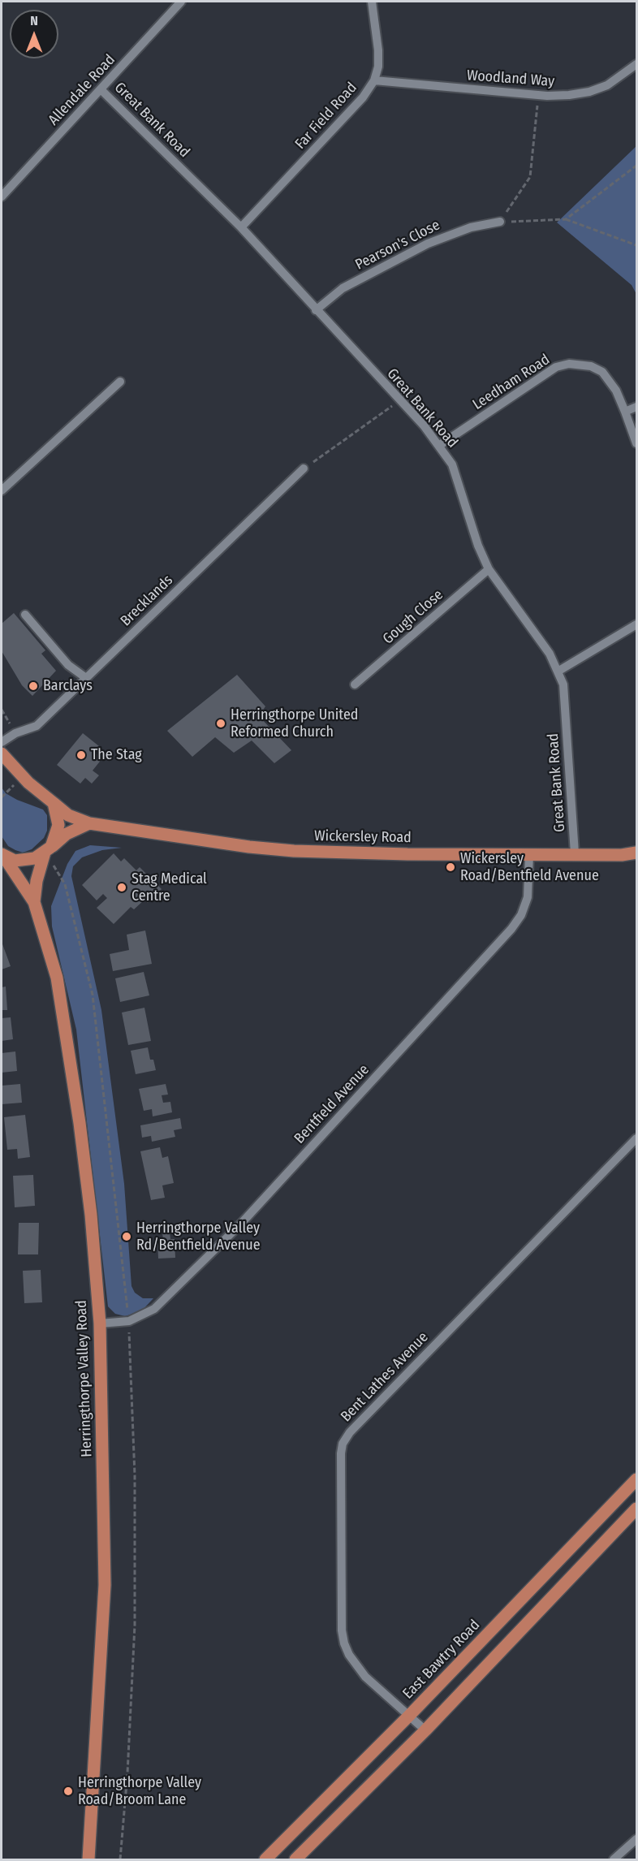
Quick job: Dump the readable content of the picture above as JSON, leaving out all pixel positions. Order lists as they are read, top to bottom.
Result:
{
  "streets": {
    "main road": ["Wickersley Road", "Herringthorpe Valley Road", "East Bawtry Road"],
    "street": [
      "Woodland Way",
      "Allendale Road",
      "Far Field Road",
      "Great Bank Road",
      "Pearson's Close",
      "Leedham Road",
      "Brecklands",
      "Gough Close",
      "Bentfield Avenue",
      "Bent Lathes Avenue"
    ]
  },
  "crossings": [
    ["Woodland Way", "Far Field Road"],
    ["Allendale Road", "Great Bank Road"],
    ["Far Field Road", "Great Bank Road"],
    ["Great Bank Road", "Pearson's Close"],
    ["Great Bank Road", "Leedham Road"],
    ["Great Bank Road", "Gough Close"],
    ["Great Bank Road", "Wickersley Road"],
    ["Wickersley Road", "Bentfield Avenue"],
    ["Wickersley Road", "Herringthorpe Valley Road"],
    ["Bentfield Avenue", "Herringthorpe Valley Road"],
    ["Bent Lathes Avenue", "East Bawtry Road"]
  ],
  "places": [
    "Barclays",
    "Herringthorpe United Reformed Church",
    "The Stag",
    "Wickersley Road/Bentfield Avenue",
    "Stag Medical Centre",
    "Herringthorpe Valley Rd/Bentfield Avenue",
    "Herringthorpe Valley Road/Broom Lane"
  ],
  "north": "top"
}
